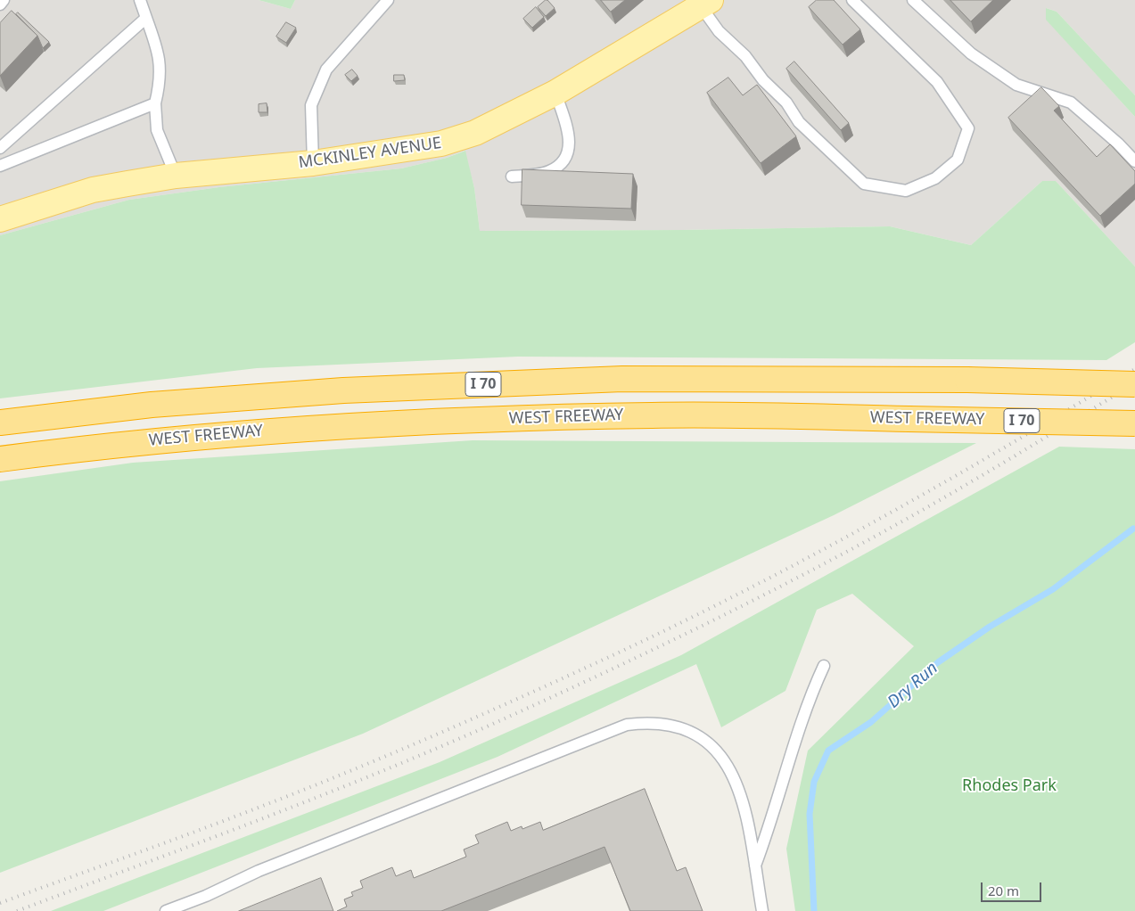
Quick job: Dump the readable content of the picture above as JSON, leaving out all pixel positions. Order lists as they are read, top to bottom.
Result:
{
  "streets": {
    "highway": ["I 70", "WEST FREEWAY"],
    "main road": ["MCKINLEY AVENUE"]
  },
  "water": ["Dry Run"],
  "parks": ["Rhodes Park"],
  "scale_bar": "20 m"
}
